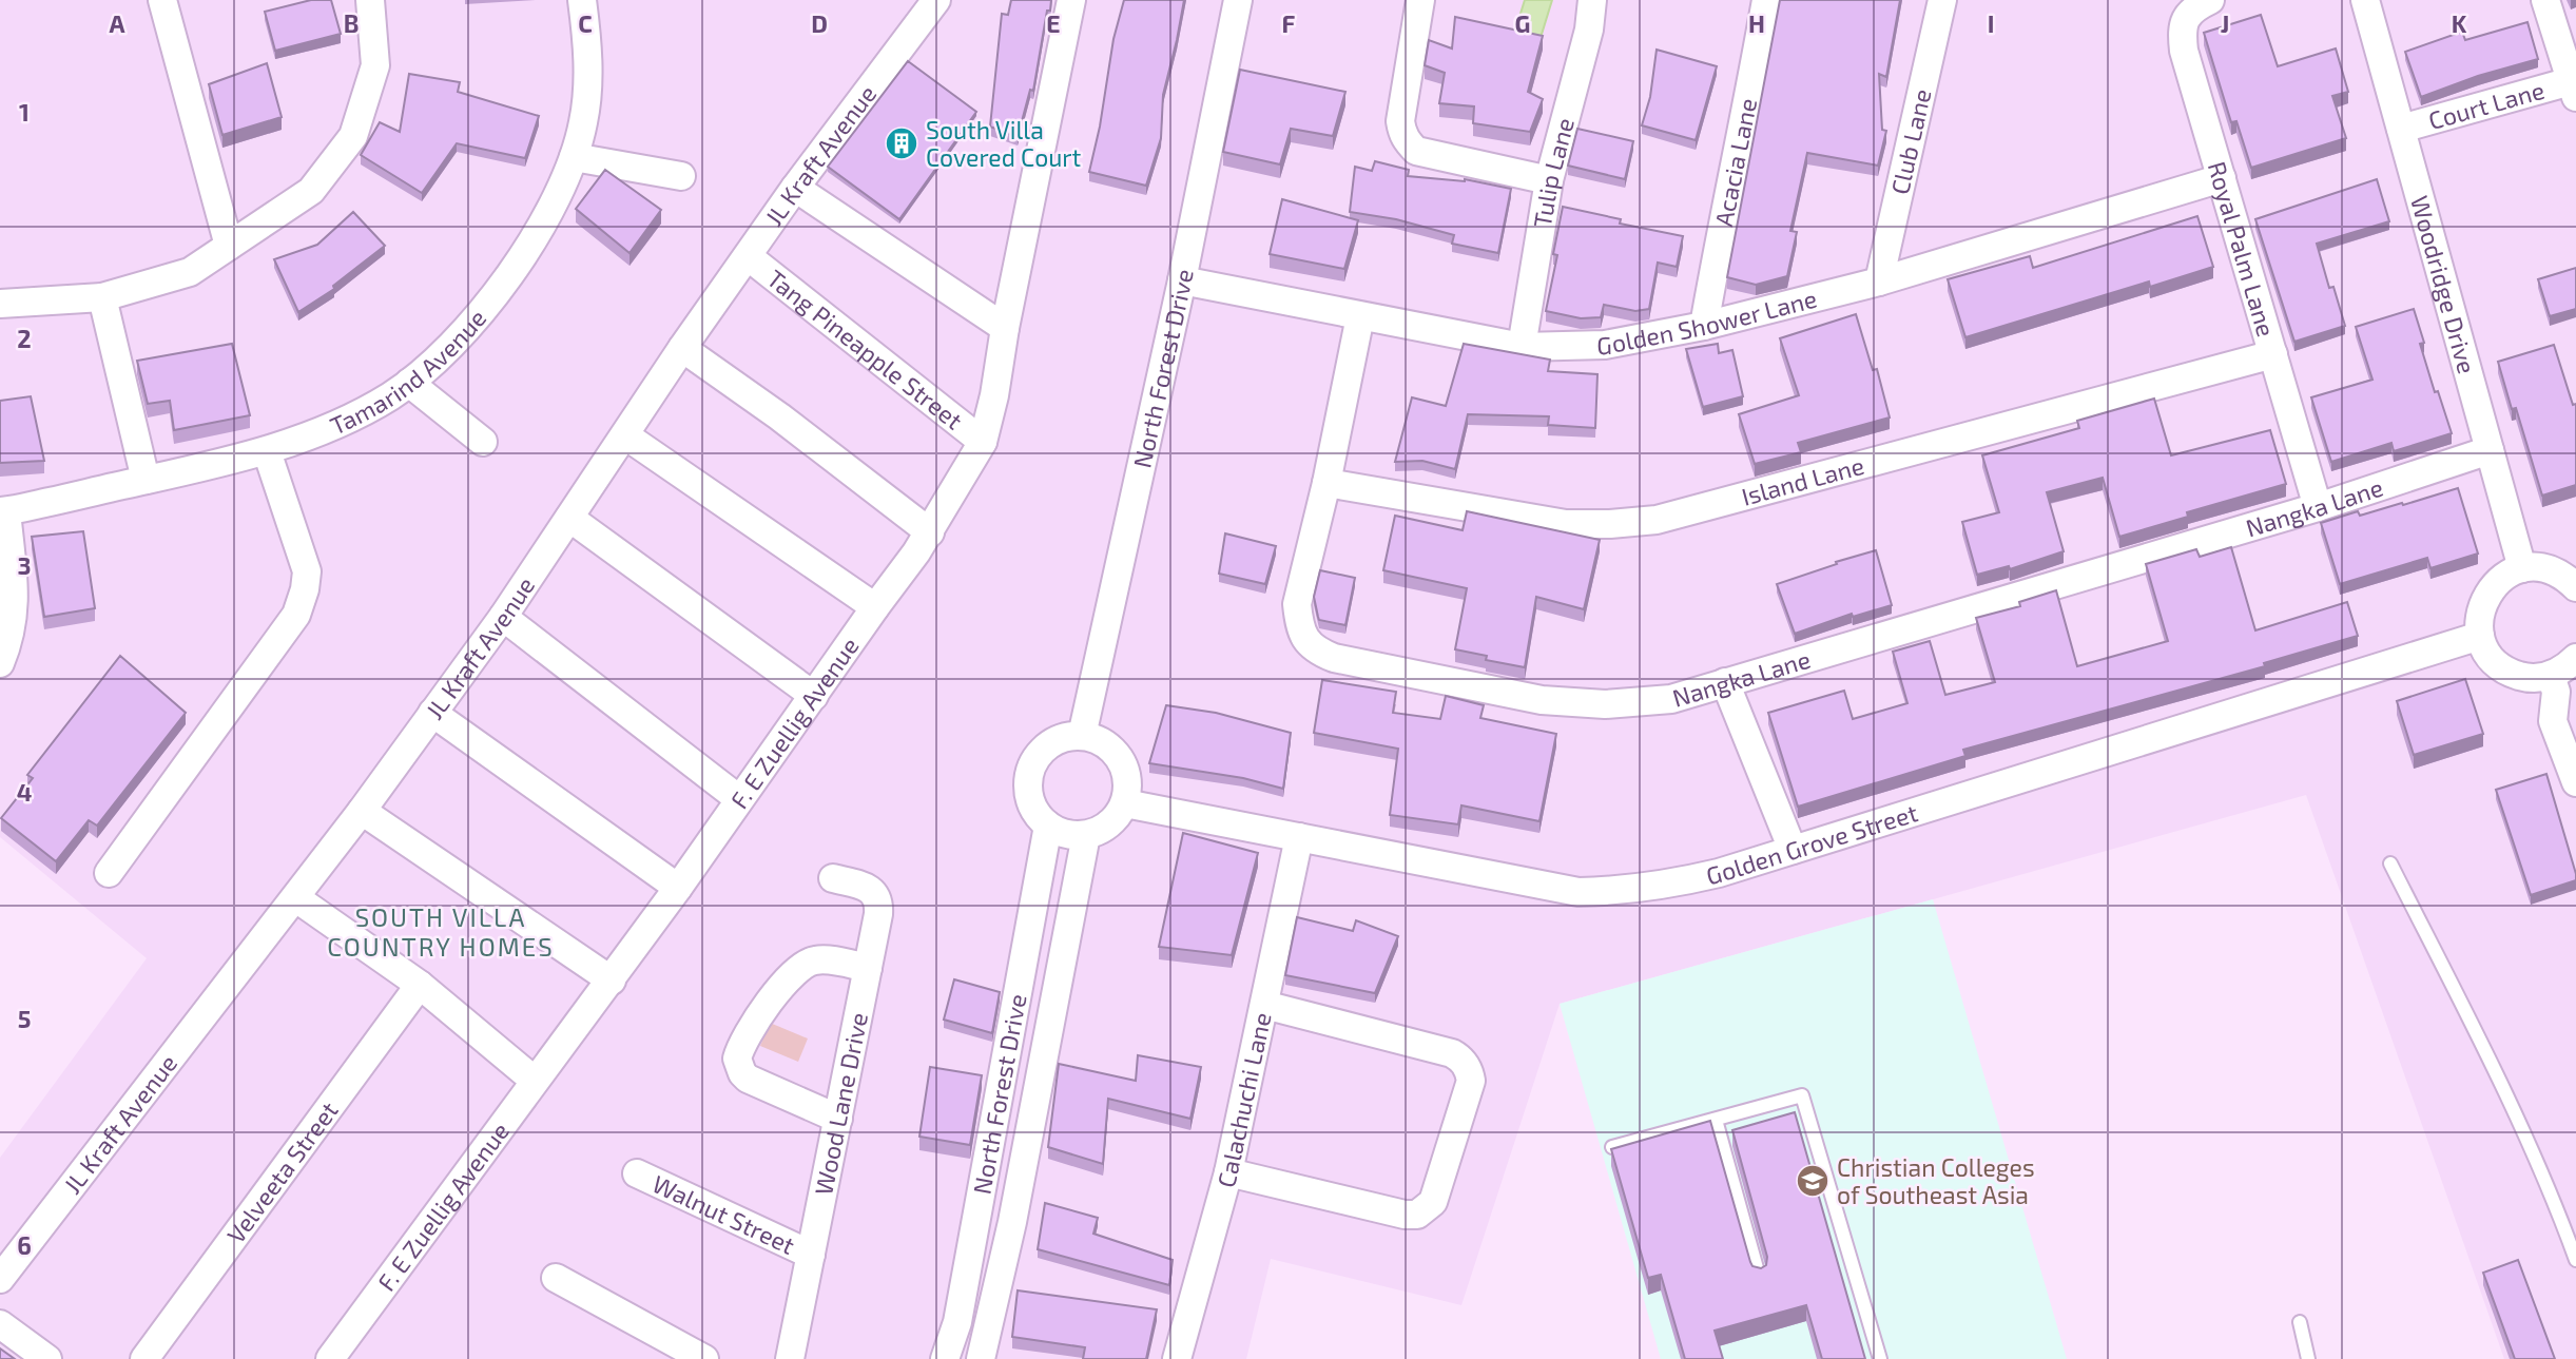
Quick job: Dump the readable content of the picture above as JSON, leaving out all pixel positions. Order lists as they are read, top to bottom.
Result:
{
  "streets": {
    "street": [
      "Court Lane",
      "Club Lane",
      "JL Kraft Avenue",
      "Acacia Lane",
      "Tulip Lane",
      "Royal Palm Lane",
      "Woodridge Drive",
      "Golden Shower Lane",
      "Tang Pineapple Street",
      "Tamarind Avenue",
      "North Forest Drive",
      "Island Lane",
      "Nangka Lane",
      "F. E Zuellig Avenue",
      "Golden Grove Street",
      "Calachuchi Lane",
      "Wood Lane Drive",
      "Velveeta Street",
      "Walnut Street"
    ]
  },
  "crossings": [
    ["Court Lane", "Woodridge Drive"],
    ["Club Lane", "Golden Shower Lane"],
    ["JL Kraft Avenue", "Tang Pineapple Street"],
    ["Acacia Lane", "Golden Shower Lane"],
    ["Tulip Lane", "Golden Shower Lane"],
    ["Royal Palm Lane", "Golden Shower Lane"],
    ["Royal Palm Lane", "Island Lane"],
    ["Royal Palm Lane", "Nangka Lane"],
    ["Woodridge Drive", "Nangka Lane"],
    ["Golden Shower Lane", "North Forest Drive"],
    ["Golden Shower Lane", "Nangka Lane"],
    ["Tang Pineapple Street", "F. E Zuellig Avenue"],
    ["North Forest Drive", "Golden Grove Street"],
    ["Island Lane", "Nangka Lane"],
    ["Golden Grove Street", "Calachuchi Lane"],
    ["Wood Lane Drive", "Walnut Street"]
  ],
  "districts": ["SOUTH VILLA COUNTRY HOMES"],
  "places": {
    "building": ["South Villa Covered Court"],
    "school or university": ["Christian Colleges of Southeast Asia"]
  },
  "grid": {
    "columns": [
      "A",
      "B",
      "C",
      "D",
      "E",
      "F",
      "G",
      "H",
      "I",
      "J",
      "K"
    ],
    "rows": [
      "1",
      "2",
      "3",
      "4",
      "5",
      "6"
    ]
  }
}
